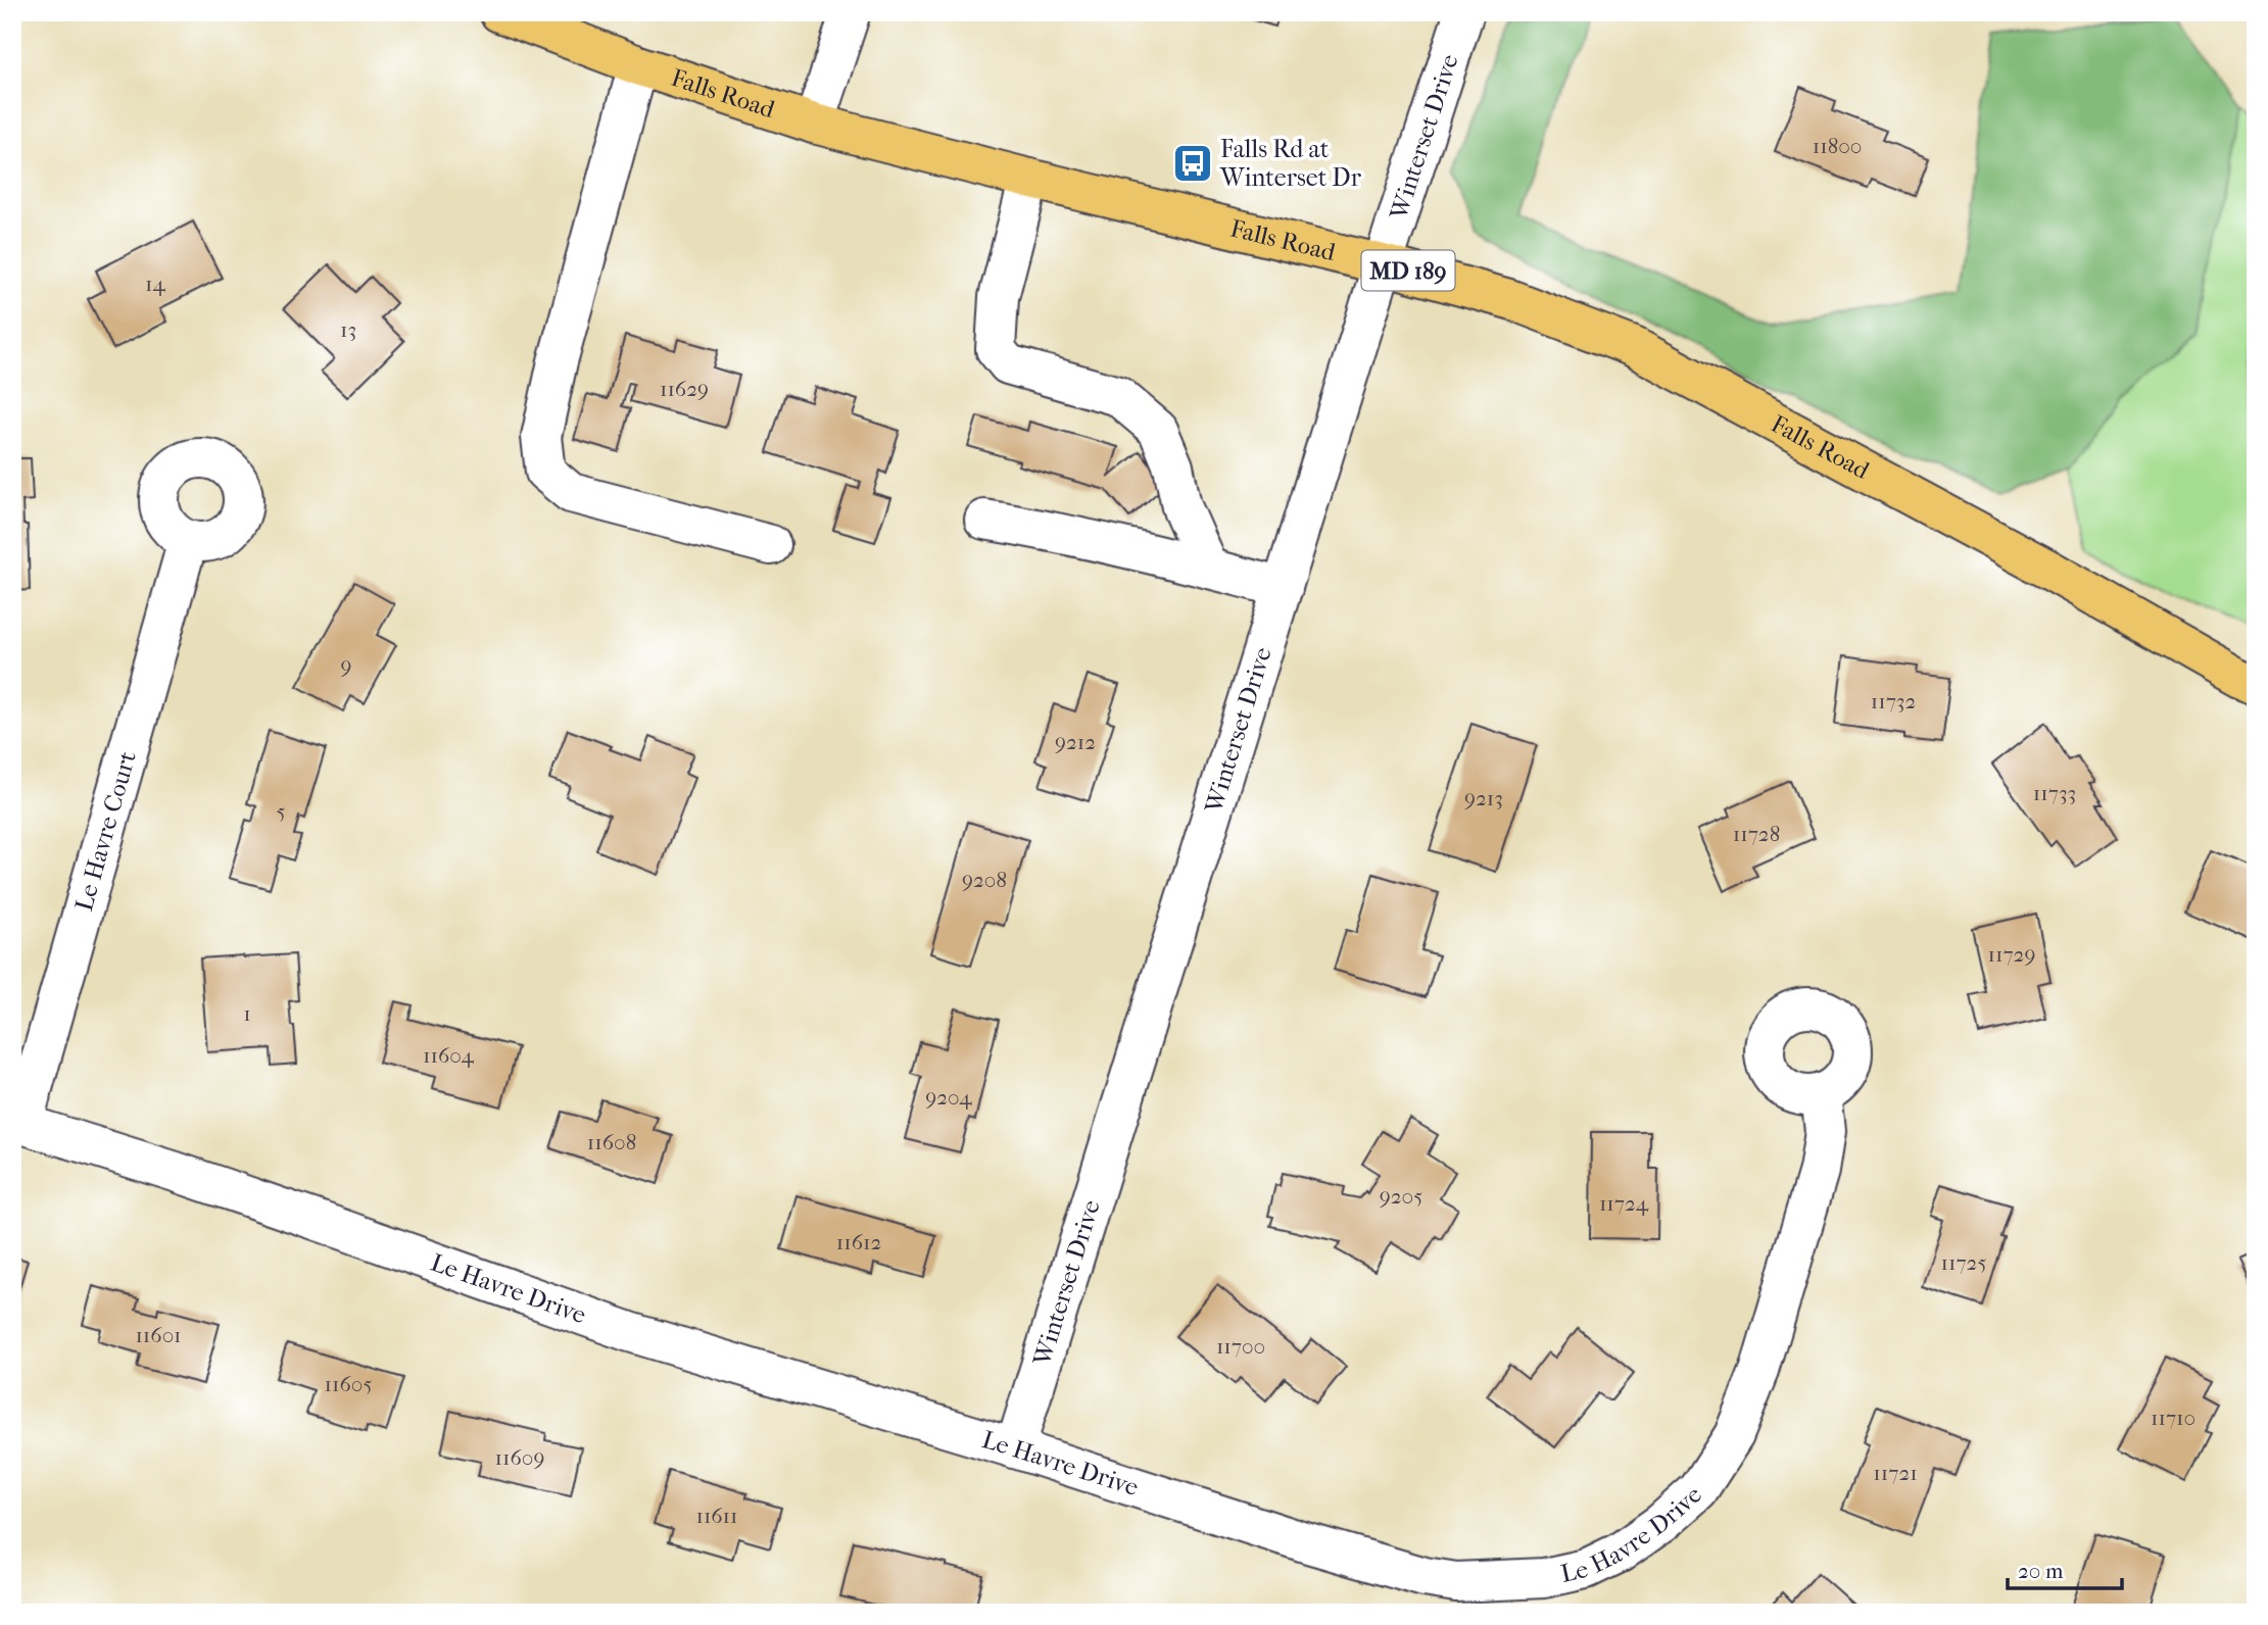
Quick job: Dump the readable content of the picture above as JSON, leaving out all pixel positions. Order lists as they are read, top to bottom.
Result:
{
  "streets": {
    "main road": ["Falls Road", "MD 189"],
    "street": ["Winterset Drive", "Le Havre Court", "Le Havre Drive"]
  },
  "crossings": [
    ["Falls Road", "Winterset Drive"],
    ["Winterset Drive", "Le Havre Drive"],
    ["Le Havre Court", "Le Havre Drive"]
  ],
  "places": {
    "bus stop": ["Falls Rd at Winterset Dr"]
  },
  "house_numbers": [
    "11800",
    "14",
    "13",
    "11629",
    "9",
    "11732",
    "9212",
    "11733",
    "9213",
    "5",
    "11728",
    "9208",
    "11729",
    "1",
    "11604",
    "9204",
    "11608",
    "9205",
    "11724",
    "11612",
    "11725",
    "11601",
    "11700",
    "11605",
    "11710",
    "11609",
    "11721",
    "11611"
  ],
  "scale_bar": "20 m"
}
